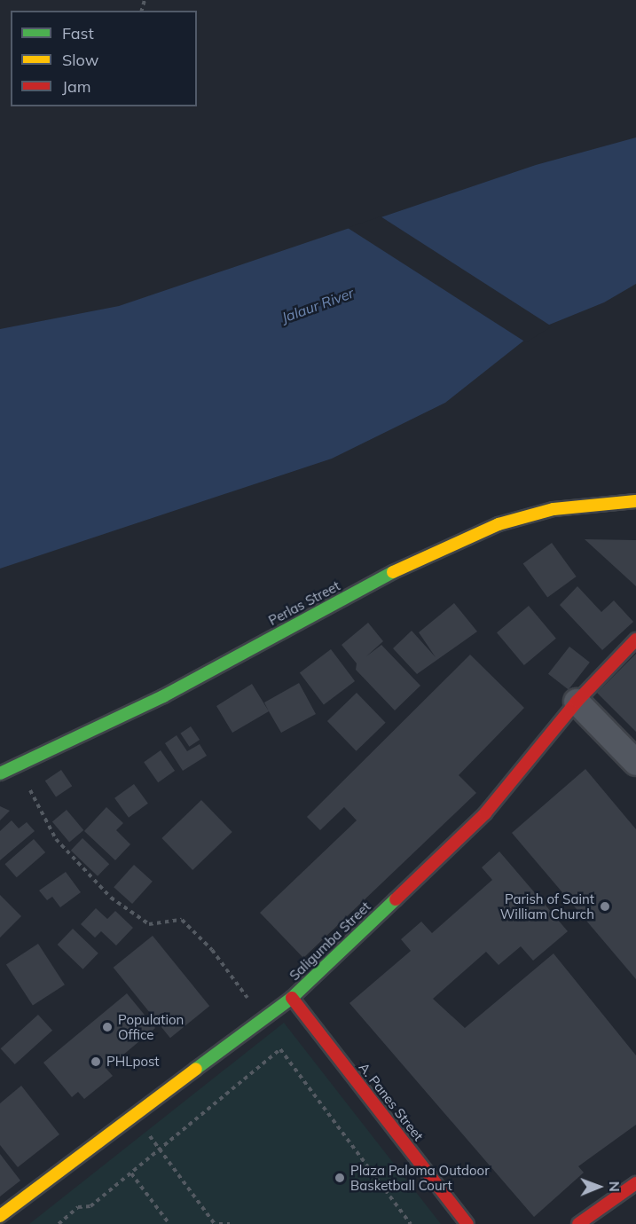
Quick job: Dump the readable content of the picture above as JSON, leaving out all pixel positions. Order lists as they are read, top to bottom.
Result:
{
  "streets": {
    "street": ["Perlas Street", "Saligumba Street", "A. Panes Street"]
  },
  "crossings": [
    ["Saligumba Street", "A. Panes Street"]
  ],
  "water": ["Jalaur River"],
  "places": [
    "Parish of Saint William Church",
    "Population Office",
    "PHLpost",
    "Plaza Paloma Outdoor Basketball Court"
  ],
  "legend": ["Fast", "Slow", "Jam"],
  "north": "right"
}
